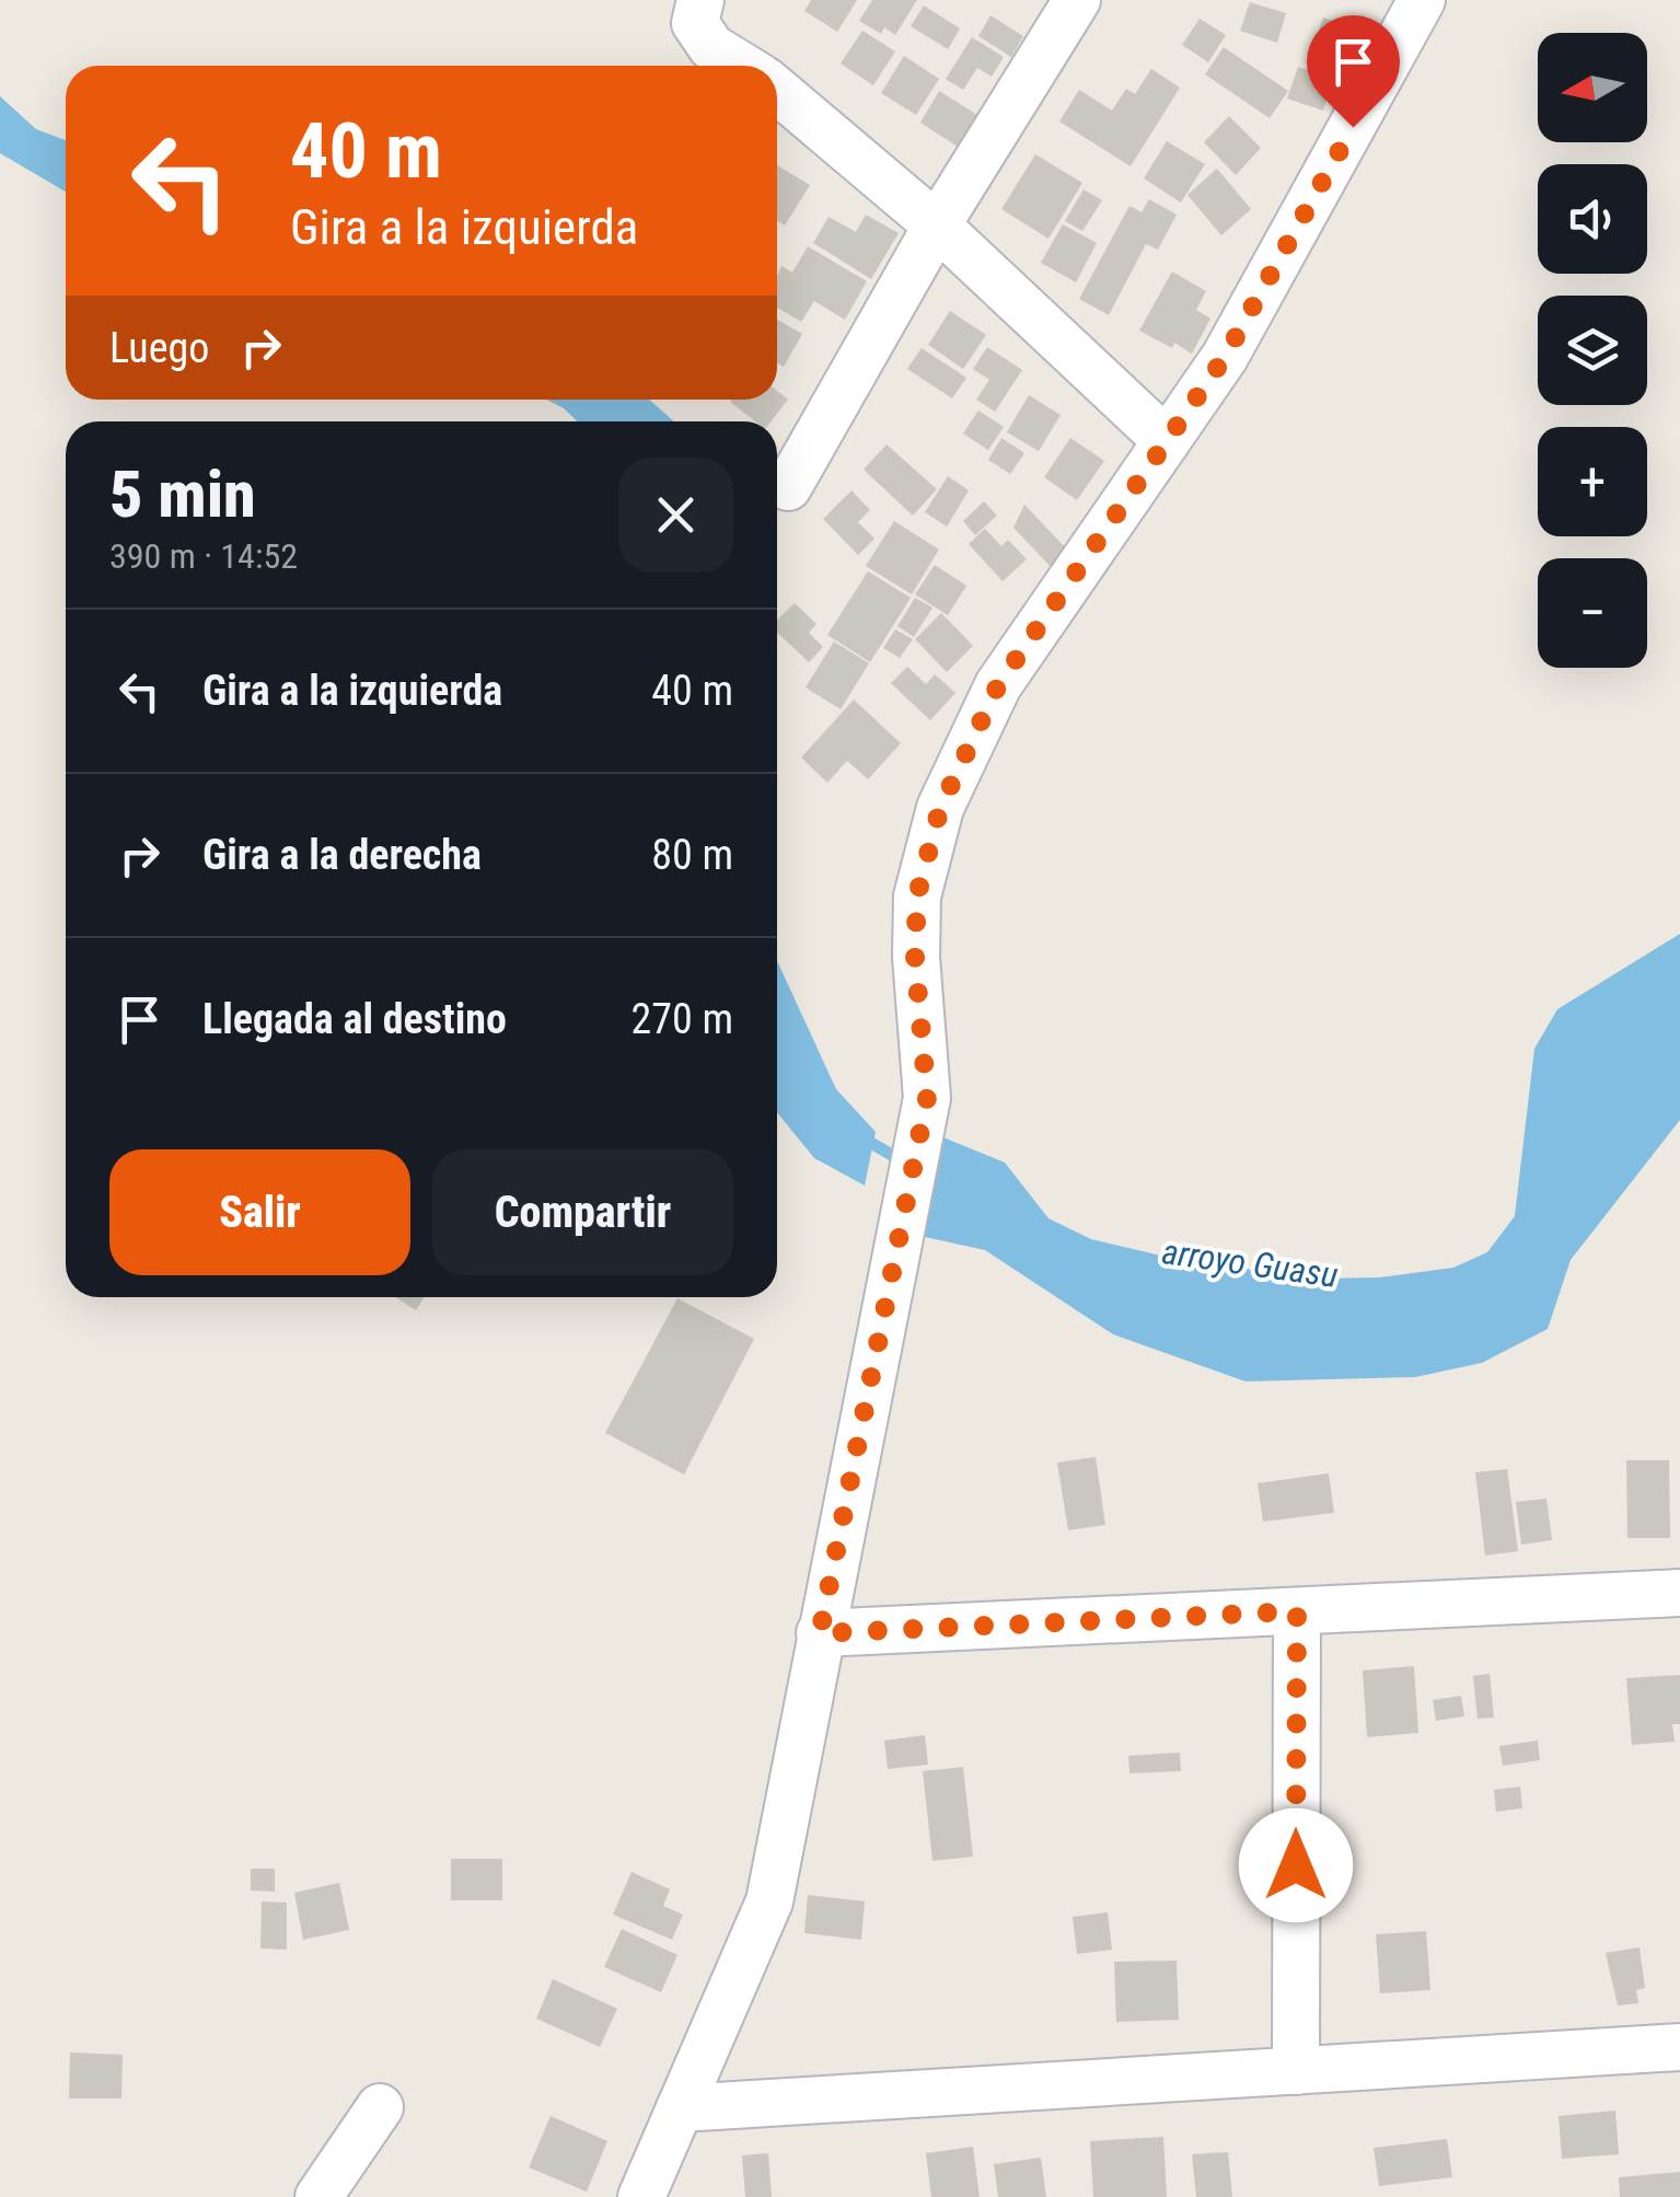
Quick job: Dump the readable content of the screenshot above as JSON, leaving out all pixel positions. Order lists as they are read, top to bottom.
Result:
{
  "water": ["arroyo Guasu"],
  "north": "left",
  "page": {
    "map_buttons": ["+", "−"],
    "turn": ["40 m", "Gira a la izquierda"],
    "then": "Luego",
    "heading": ["5 min", "390 m · 14:52"],
    "list": [
      {
        "name": "Gira a la izquierda",
        "value": "40 m"
      },
      {
        "name": "Gira a la derecha",
        "value": "80 m"
      },
      {
        "name": "Llegada al destino",
        "value": "270 m"
      }
    ],
    "buttons": ["Salir", "Compartir"]
  }
}
